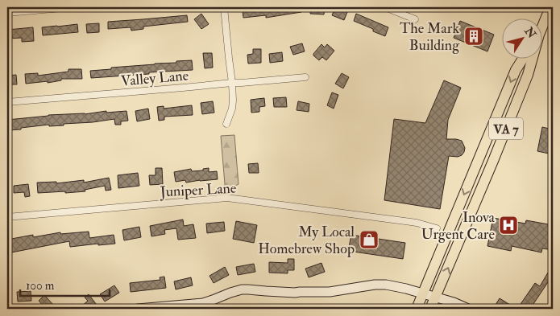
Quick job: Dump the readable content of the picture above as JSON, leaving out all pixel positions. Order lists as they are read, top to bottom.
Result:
{
  "streets": {
    "main road": ["VA 7"],
    "street": ["Valley Lane", "Juniper Lane"]
  },
  "places": {
    "building": ["The Mark Building"],
    "hospital": ["Inova Urgent Care"],
    "shop": ["My Local Homebrew Shop"]
  },
  "scale_bar": "100 m",
  "north": "top right"
}
